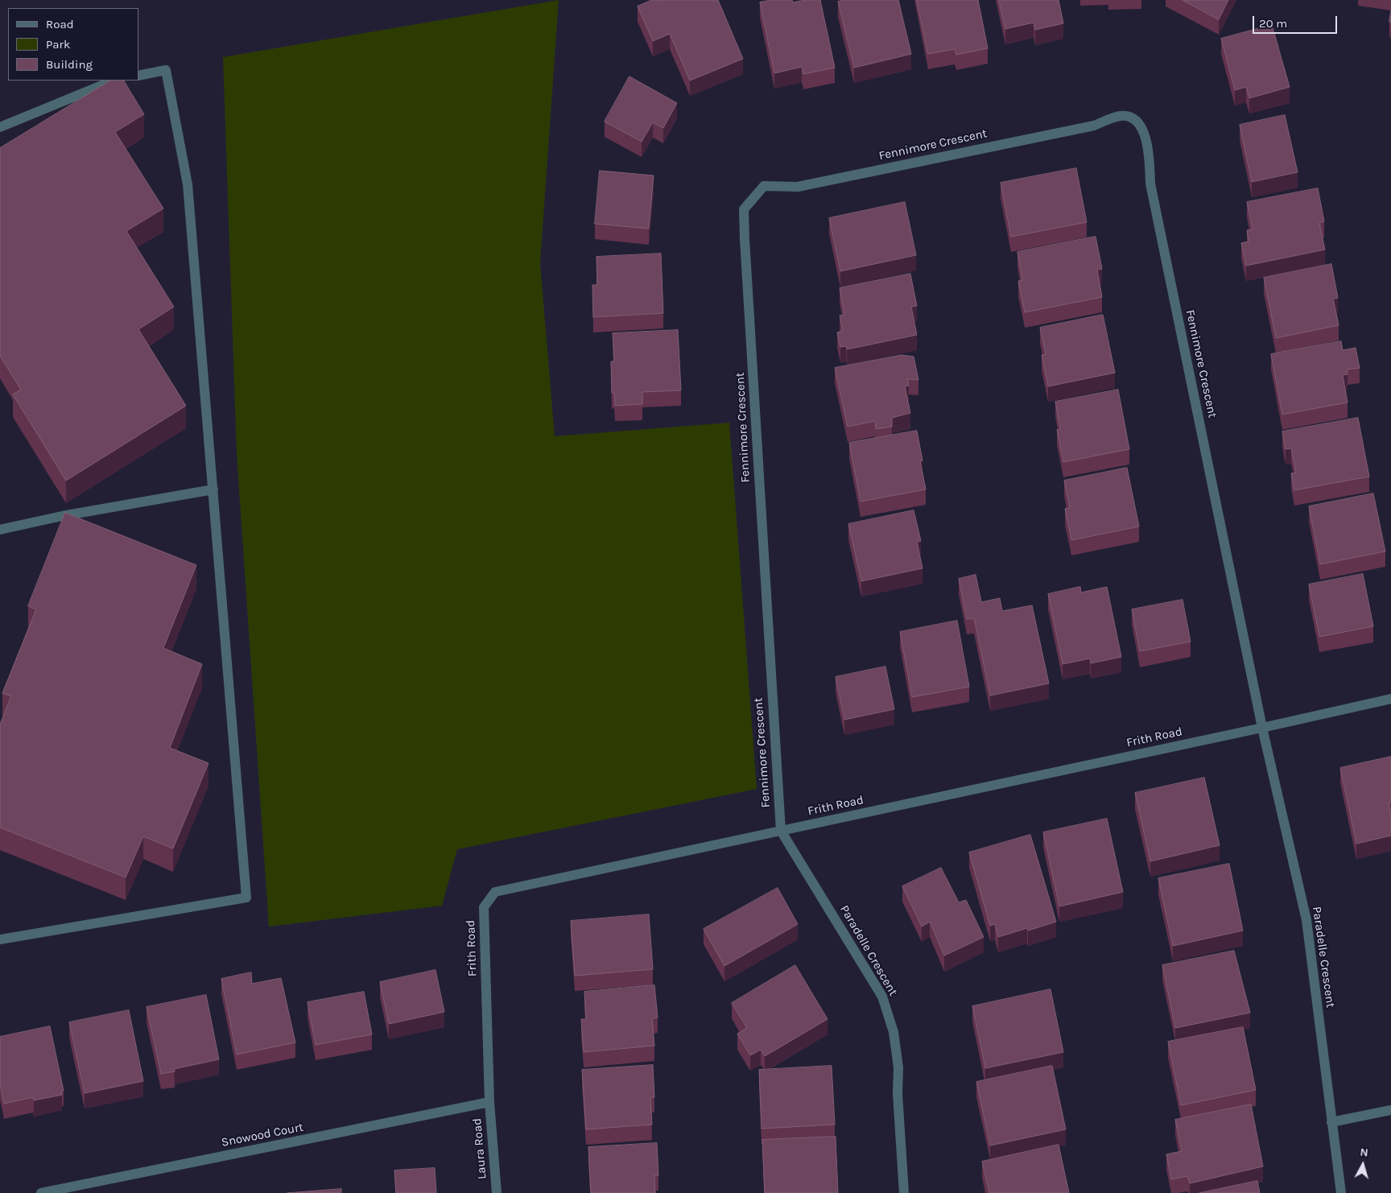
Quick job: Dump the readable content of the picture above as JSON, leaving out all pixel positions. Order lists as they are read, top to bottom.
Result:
{
  "streets": {
    "street": [
      "Fennimore Crescent",
      "Frith Road",
      "Paradelle Crescent",
      "Snowood Court",
      "Laura Road"
    ]
  },
  "crossings": [
    ["Fennimore Crescent", "Frith Road"],
    ["Fennimore Crescent", "Paradelle Crescent"],
    ["Frith Road", "Paradelle Crescent"],
    ["Frith Road", "Snowood Court"],
    ["Frith Road", "Laura Road"],
    ["Snowood Court", "Laura Road"]
  ],
  "legend": ["Road", "Park", "Building"],
  "scale_bar": "20 m",
  "north": "top"
}
